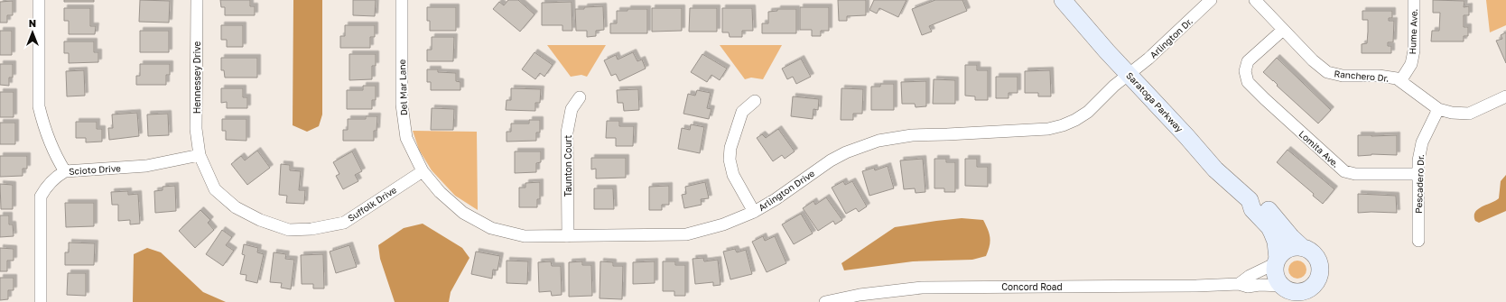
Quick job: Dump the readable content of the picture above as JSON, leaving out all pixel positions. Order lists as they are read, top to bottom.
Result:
{
  "streets": {
    "street": [
      "Hume Ave.",
      "Arlington Dr.",
      "Ranchero Dr.",
      "Hennessey Drive",
      "Del Mar Lane",
      "Saratoga Parkway",
      "Lomita Ave.",
      "Taunton Court",
      "Scioto Drive",
      "Pescadero Dr.",
      "Arlington Drive",
      "Suffolk Drive",
      "Concord Road"
    ]
  },
  "crossings": [
    ["Hume Ave.", "Ranchero Dr."],
    ["Arlington Dr.", "Saratoga Parkway"],
    ["Arlington Dr.", "Arlington Drive"],
    ["Ranchero Dr.", "Lomita Ave."],
    ["Ranchero Dr.", "Pescadero Dr."],
    ["Hennessey Drive", "Scioto Drive"],
    ["Hennessey Drive", "Suffolk Drive"],
    ["Del Mar Lane", "Arlington Drive"],
    ["Del Mar Lane", "Suffolk Drive"],
    ["Saratoga Parkway", "Arlington Drive"],
    ["Saratoga Parkway", "Concord Road"],
    ["Lomita Ave.", "Pescadero Dr."],
    ["Taunton Court", "Arlington Drive"],
    ["Scioto Drive", "Suffolk Drive"],
    ["Arlington Drive", "Suffolk Drive"]
  ],
  "north": "top"
}
